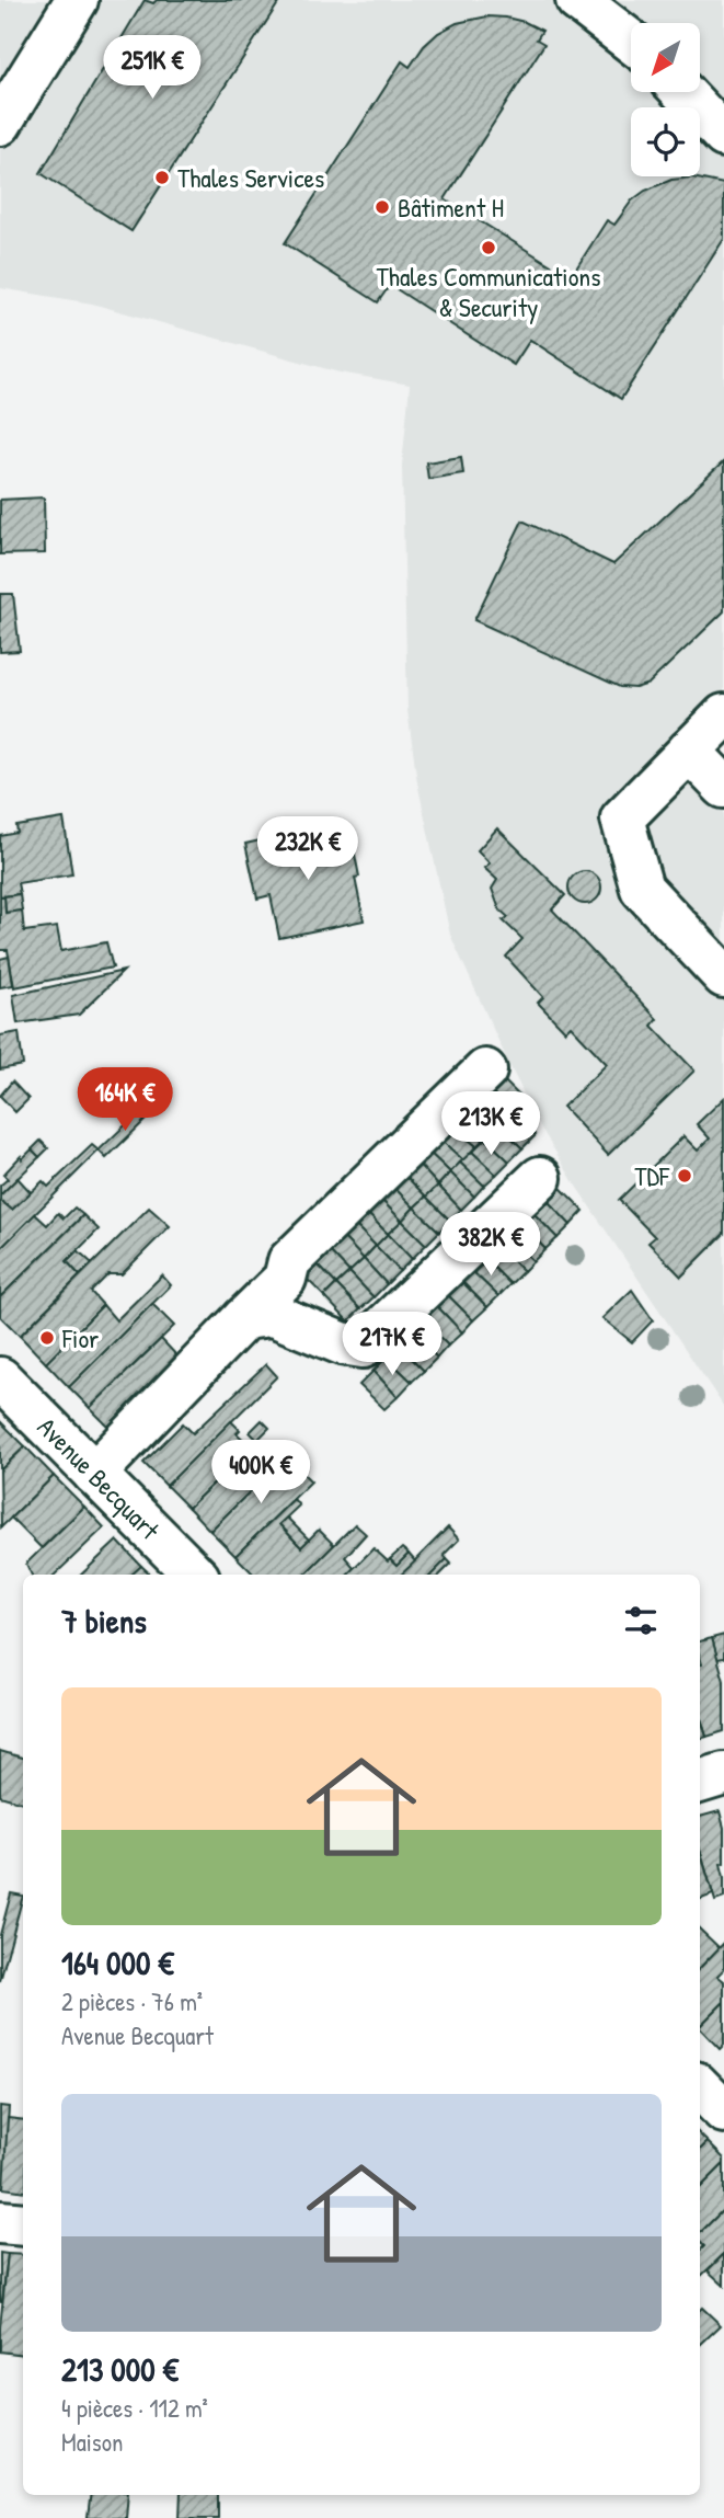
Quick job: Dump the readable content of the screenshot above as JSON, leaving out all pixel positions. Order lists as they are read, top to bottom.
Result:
{
  "streets": {
    "street": ["Avenue Becquart"]
  },
  "places": [
    "Thales Services",
    "Bâtiment H",
    "Thales Communications & Security",
    "TDF",
    "Fior"
  ],
  "north": "bottom left",
  "page": {
    "price": [
      "251K €",
      "232K €",
      "164K €",
      "213K €",
      "382K €",
      "217K €",
      "400K €"
    ],
    "heading": "7 biens",
    "list": [
      {
        "name": "164 000 €",
        "note": "2 pièces · 76 m² · Avenue Becquart"
      },
      {
        "name": "213 000 €",
        "note": "4 pièces · 112 m² · Maison"
      }
    ]
  }
}
